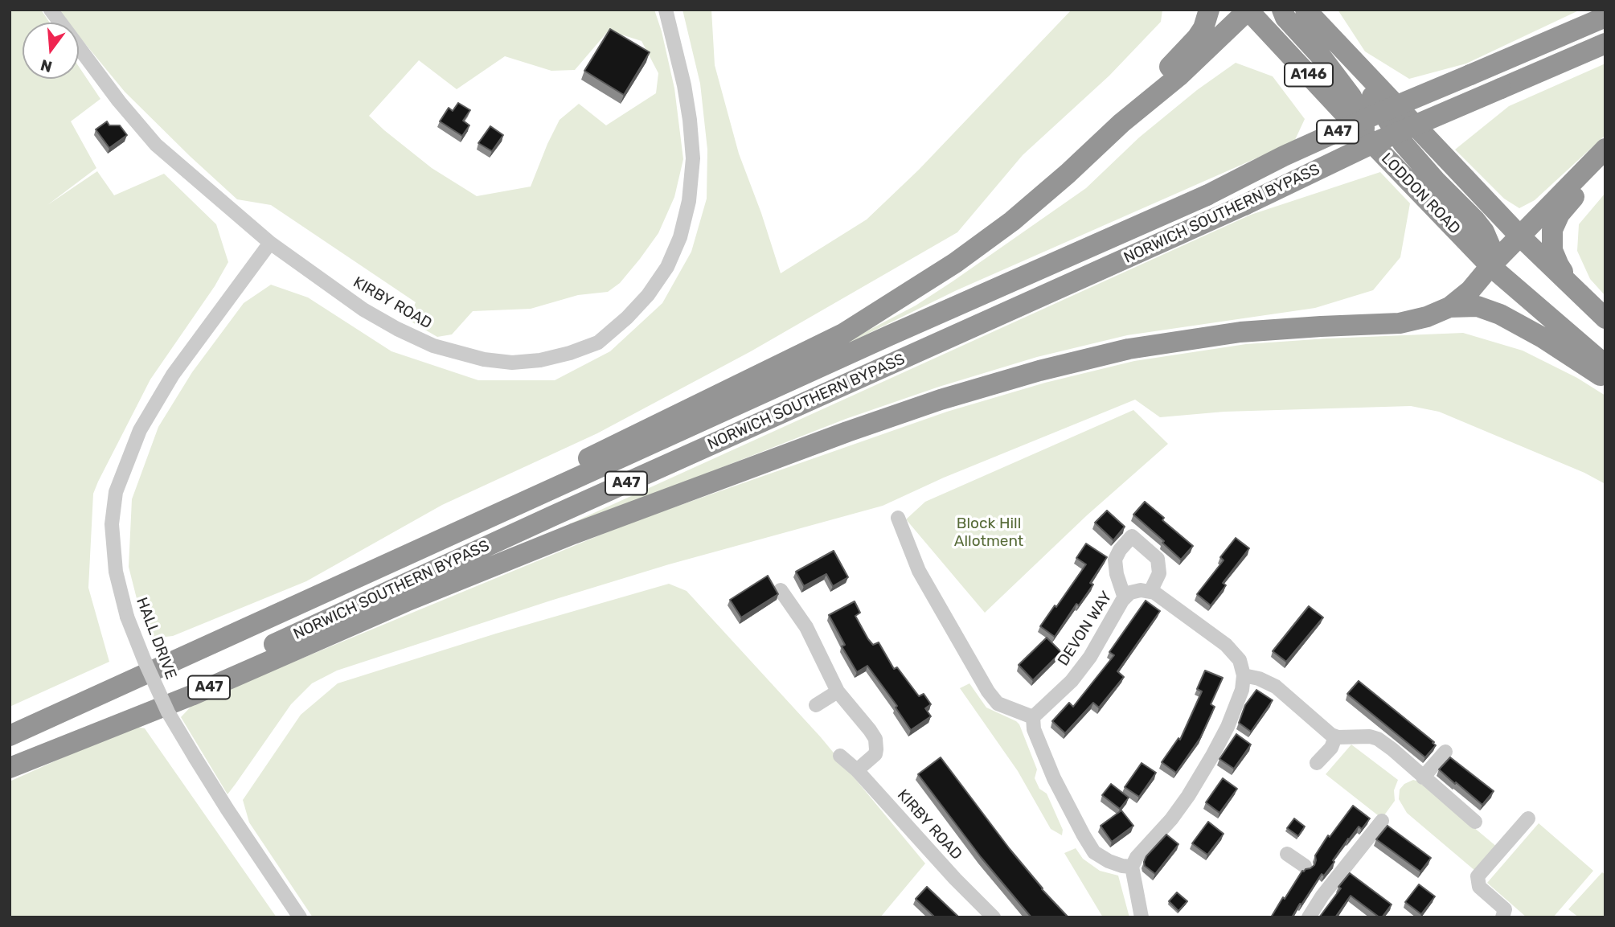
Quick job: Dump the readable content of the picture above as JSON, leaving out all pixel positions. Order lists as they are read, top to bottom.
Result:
{
  "streets": {
    "highway": [
      "A146",
      "A47",
      "LODDON ROAD",
      "NORWICH SOUTHERN BYPASS"
    ],
    "street": ["KIRBY ROAD", "DEVON WAY", "HALL DRIVE"]
  },
  "crossings": [
    ["A146", "A47"],
    ["A47", "LODDON ROAD"],
    ["A47", "NORWICH SOUTHERN BYPASS"],
    ["KIRBY ROAD", "HALL DRIVE"]
  ],
  "parks": ["Block Hill Allotment"],
  "north": "bottom"
}
